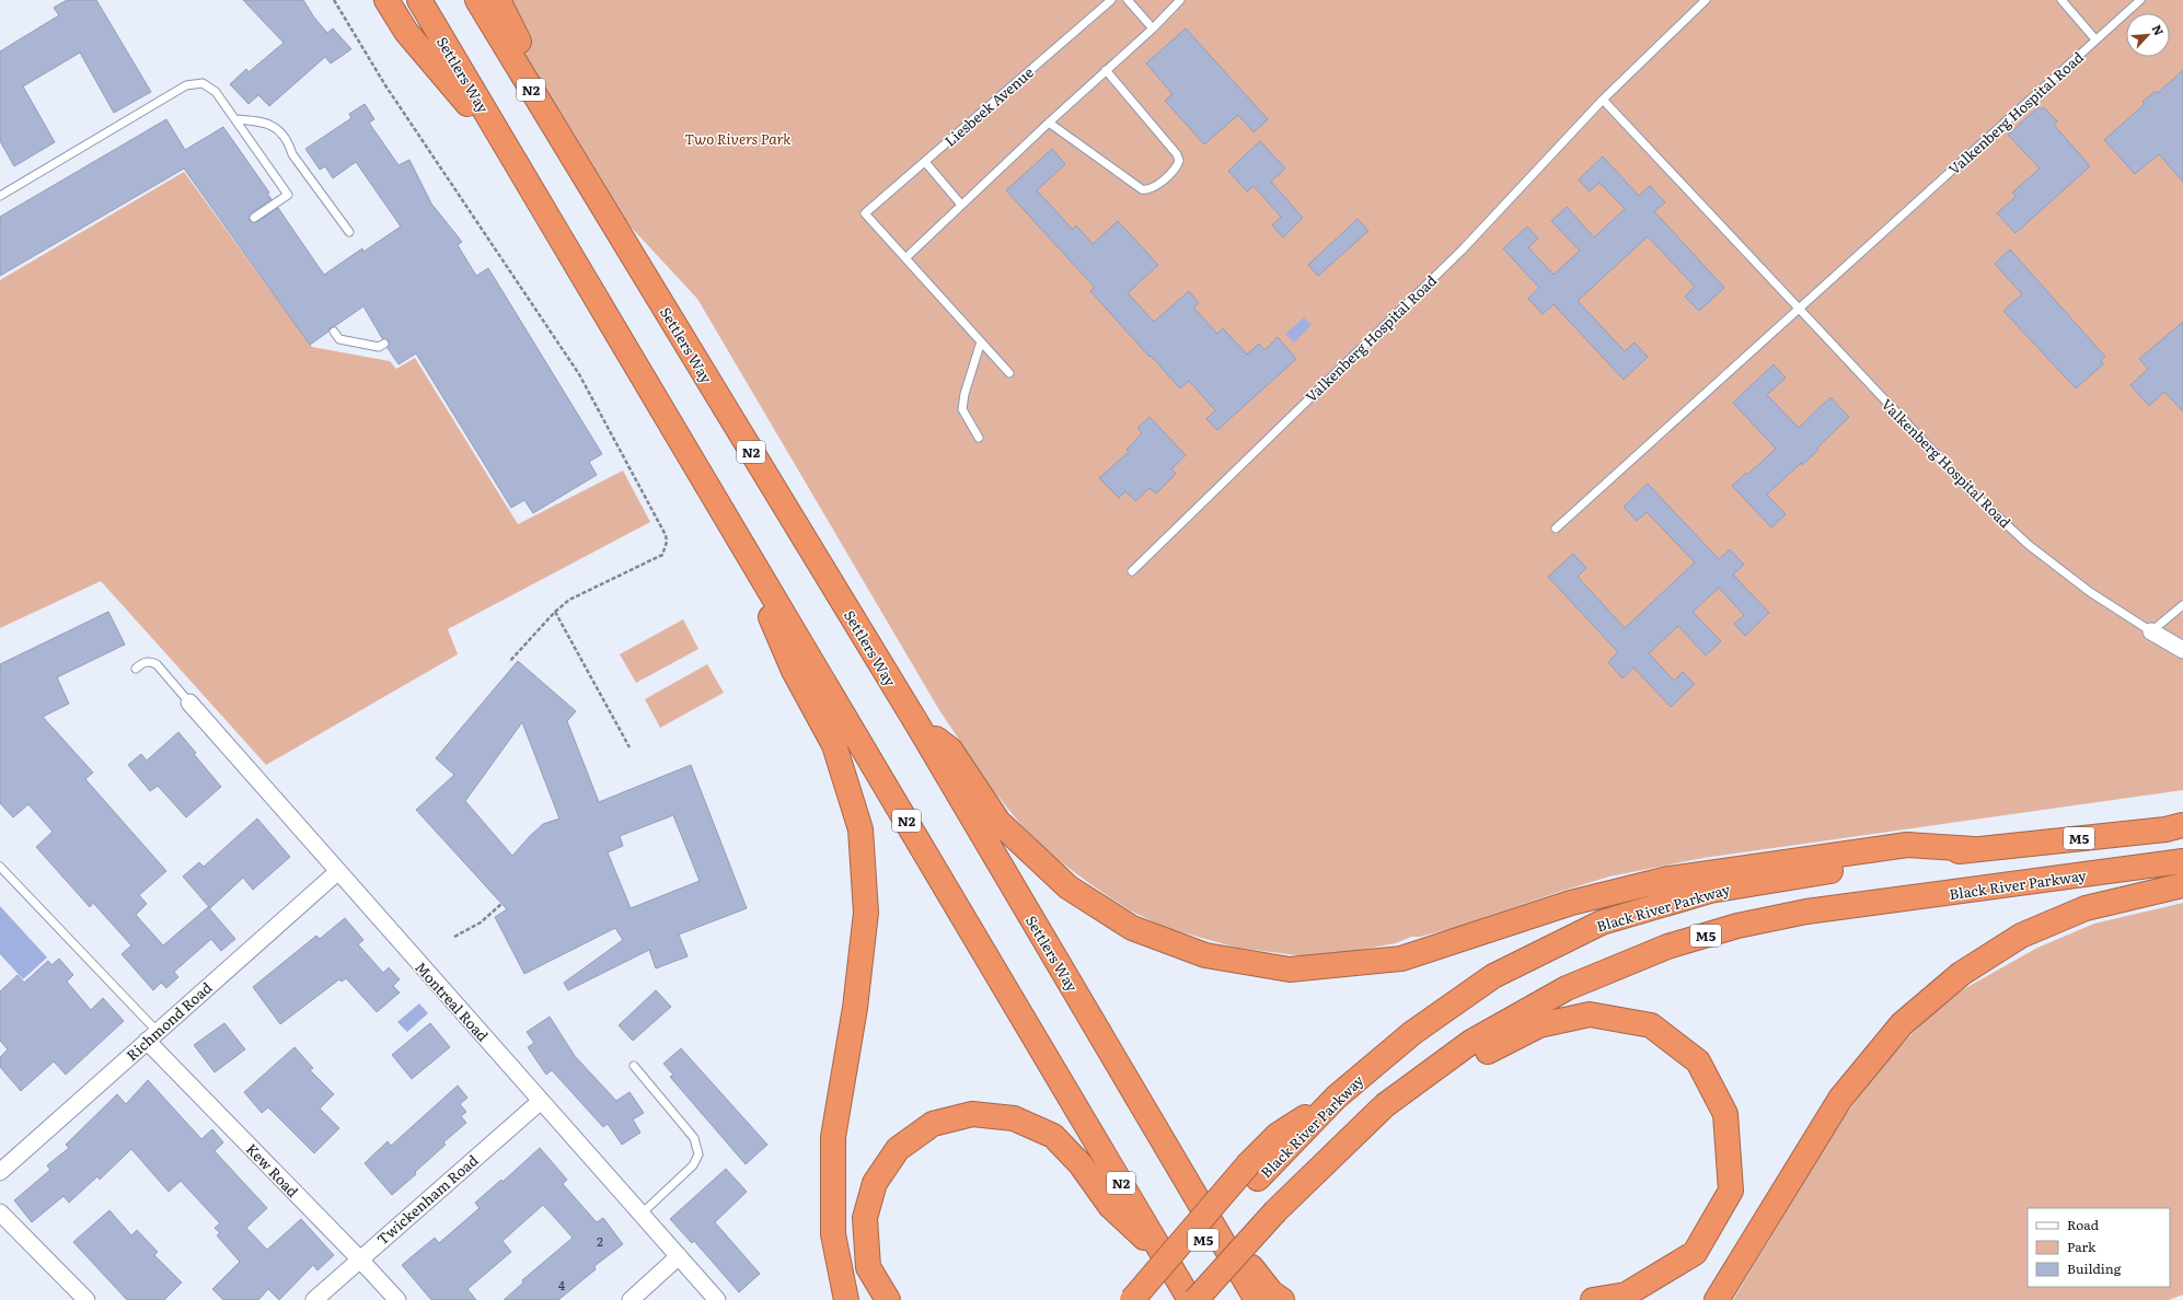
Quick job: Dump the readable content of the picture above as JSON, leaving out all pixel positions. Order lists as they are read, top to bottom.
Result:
{
  "streets": {
    "highway": [
      "Settlers Way",
      "N2",
      "M5",
      "Black River Parkway"
    ],
    "street": [
      "Valkenberg Hospital Road",
      "Montreal Road",
      "Richmond Road",
      "Kew Road",
      "Twickenham Road"
    ],
    "lane": ["Liesbeek Avenue"]
  },
  "crossings": [
    ["Montreal Road", "Richmond Road"],
    ["Montreal Road", "Twickenham Road"],
    ["Richmond Road", "Kew Road"],
    ["Kew Road", "Twickenham Road"]
  ],
  "parks": ["Two Rivers Park"],
  "house_numbers": ["2", "4"],
  "legend": ["Road", "Park", "Building"],
  "north": "top right"
}
